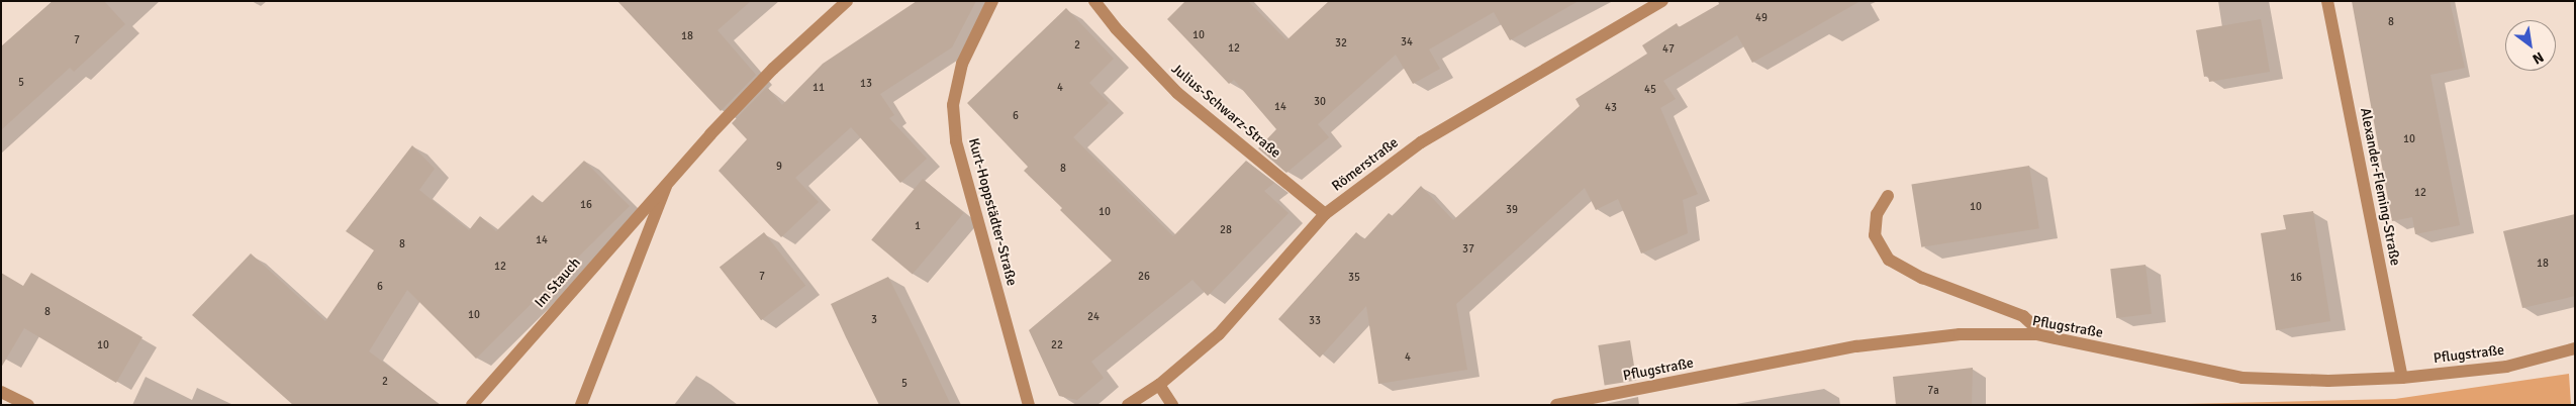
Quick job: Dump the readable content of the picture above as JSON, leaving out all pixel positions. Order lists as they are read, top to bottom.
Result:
{
  "streets": {
    "street": [
      "Julius-Schwarz-Straße",
      "Römerstraße",
      "Alexander-Fleming-Straße",
      "Kurt-Hoppstädter-Straße",
      "Im Stauch",
      "Pflugstraße"
    ]
  },
  "crossings": [
    ["Julius-Schwarz-Straße", "Römerstraße"],
    ["Alexander-Fleming-Straße", "Pflugstraße"]
  ],
  "house_numbers": [
    "49",
    "8",
    "10",
    "18",
    "7",
    "34",
    "32",
    "2",
    "12",
    "47",
    "5",
    "13",
    "11",
    "4",
    "45",
    "30",
    "14",
    "43",
    "6",
    "10",
    "9",
    "8",
    "12",
    "16",
    "10",
    "39",
    "10",
    "1",
    "28",
    "14",
    "8",
    "37",
    "18",
    "12",
    "7",
    "26",
    "35",
    "16",
    "6",
    "8",
    "10",
    "24",
    "3",
    "33",
    "10",
    "22",
    "4",
    "2",
    "5",
    "7a"
  ],
  "north": "bottom right"
}
